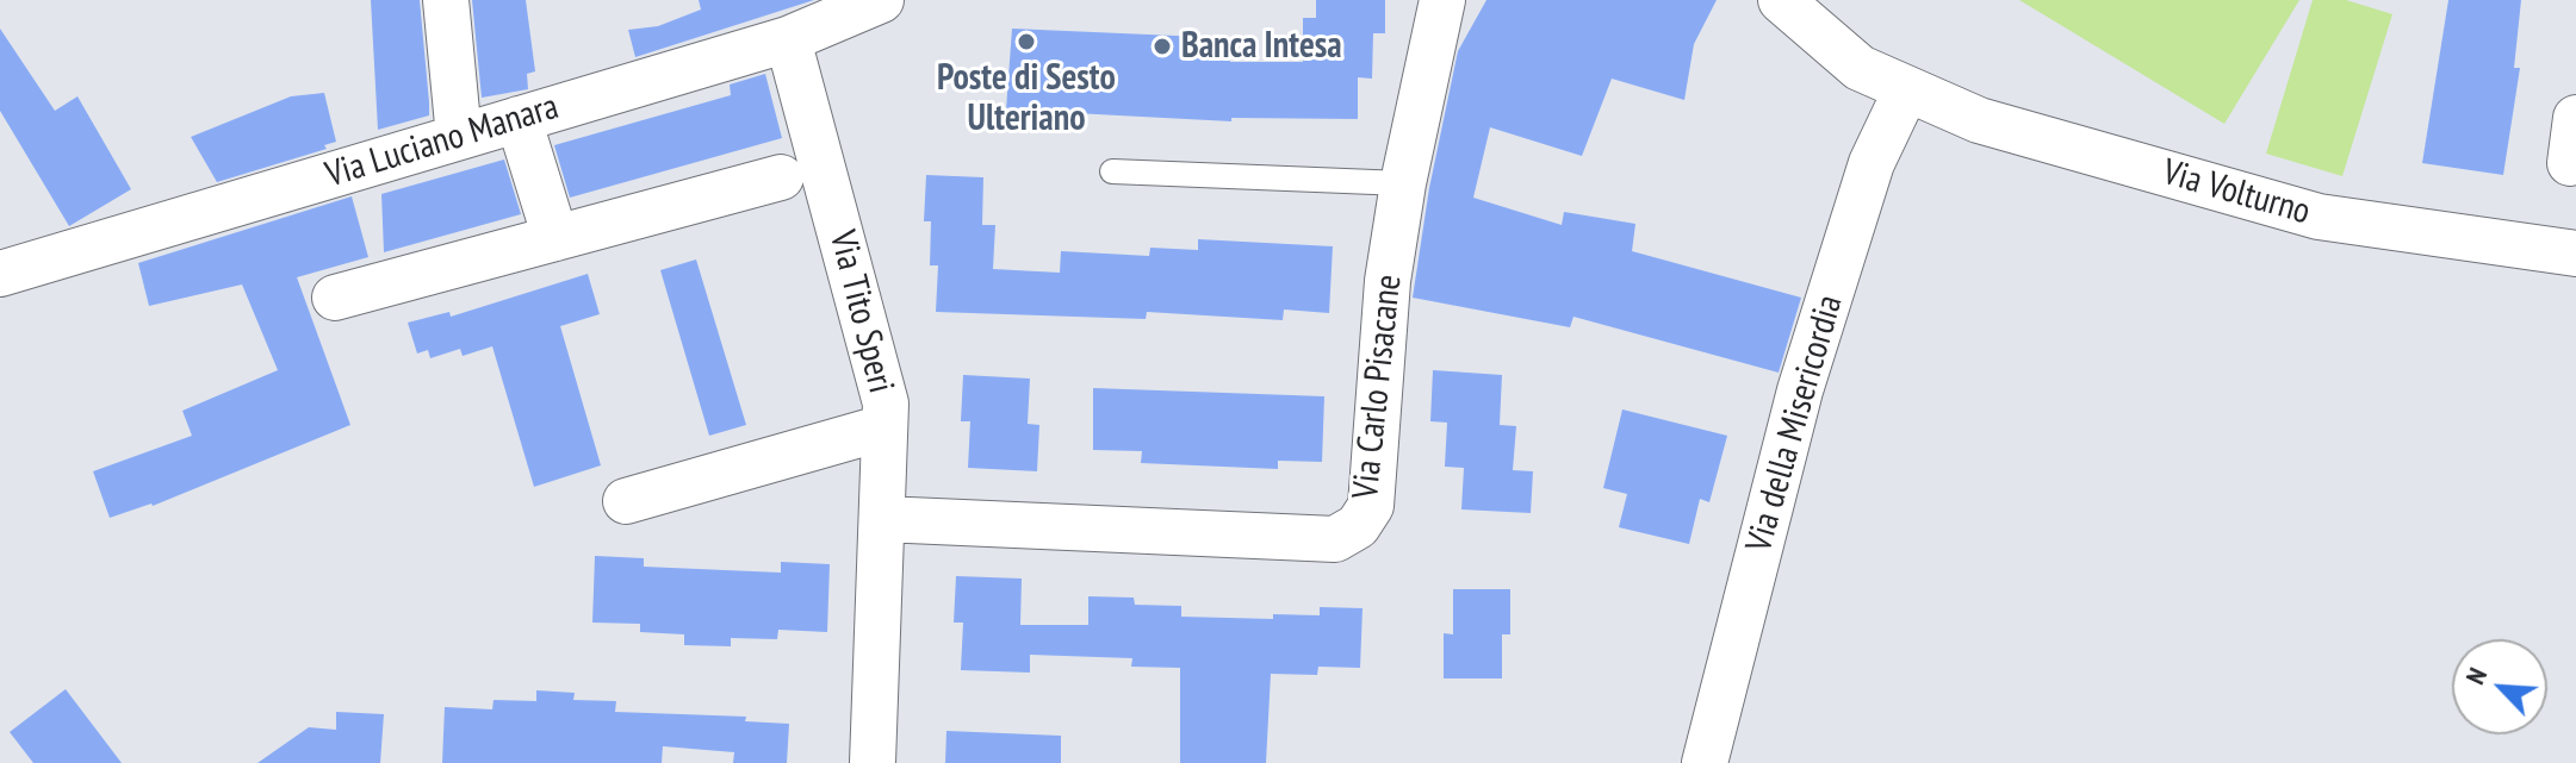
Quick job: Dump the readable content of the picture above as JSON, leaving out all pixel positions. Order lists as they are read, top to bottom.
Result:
{
  "streets": {
    "street": [
      "Via Luciano Manara",
      "Via Volturno",
      "Via Tito Speri",
      "Via Carlo Pisacane",
      "Via della Misericordia"
    ]
  },
  "crossings": [
    ["Via Luciano Manara", "Via Tito Speri"],
    ["Via Volturno", "Via della Misericordia"],
    ["Via Tito Speri", "Via Carlo Pisacane"]
  ],
  "places": ["Poste di Sesto Ulteriano", "Banca Intesa"],
  "north": "top left"
}
